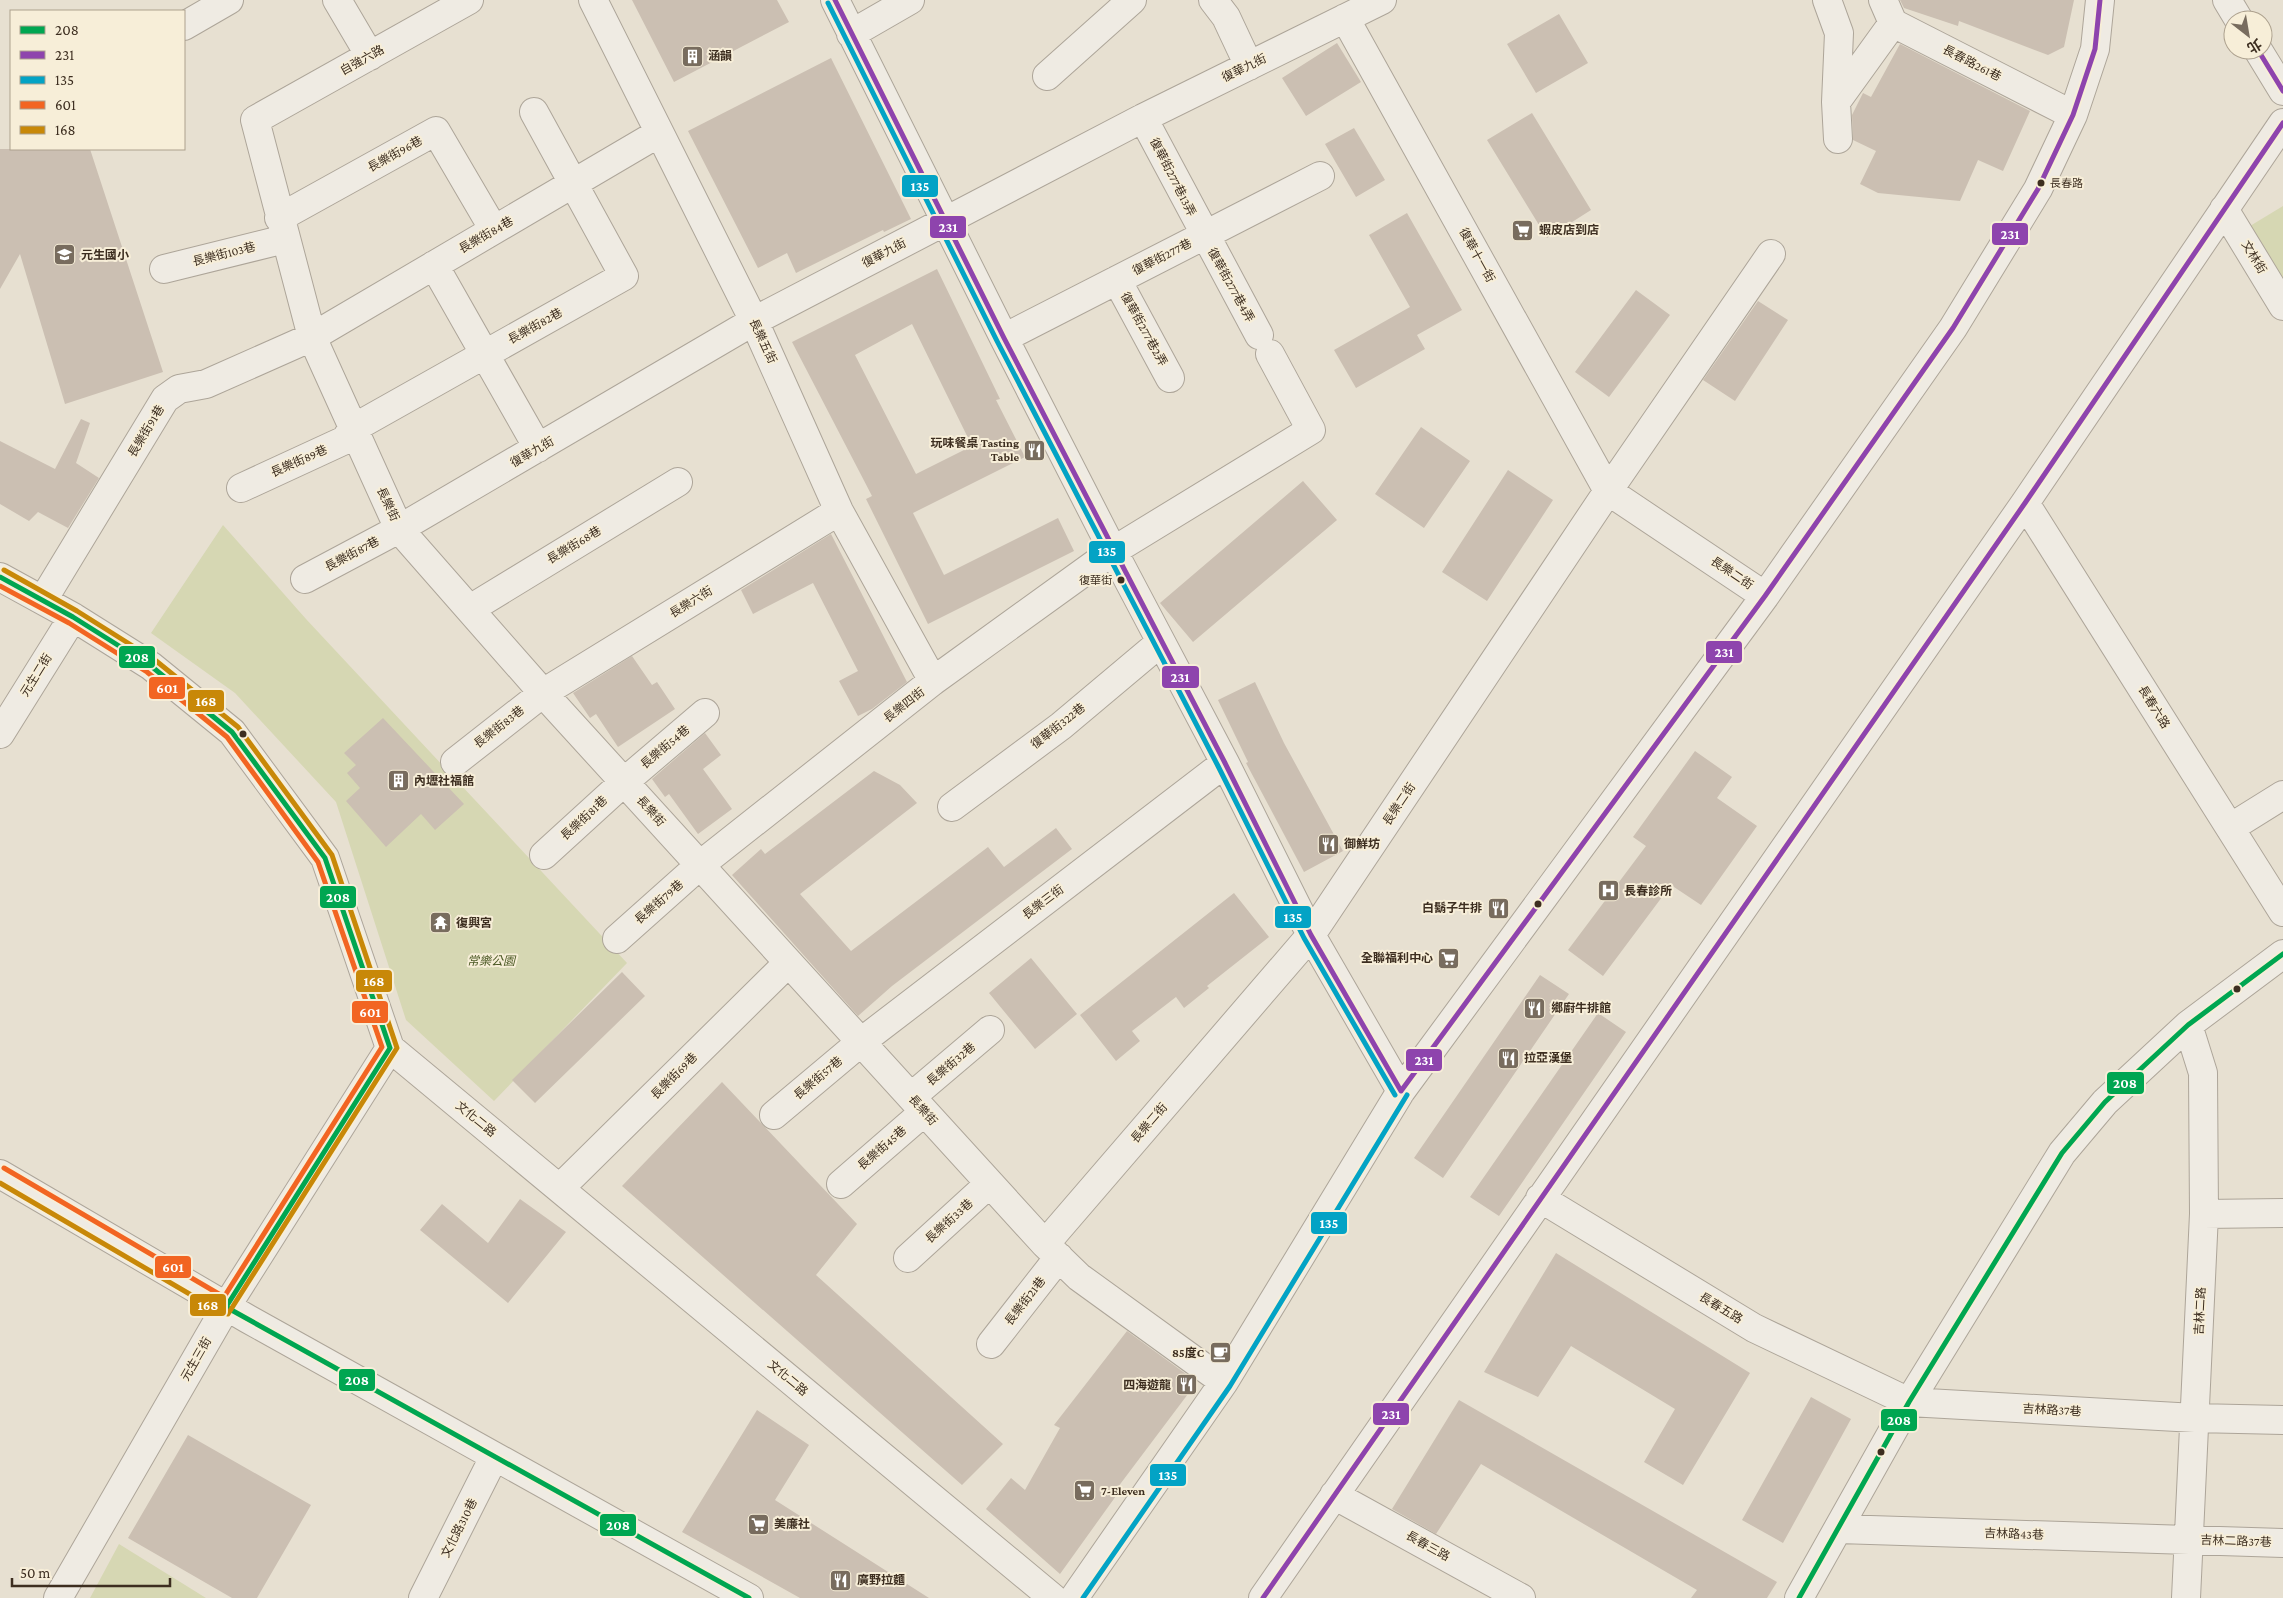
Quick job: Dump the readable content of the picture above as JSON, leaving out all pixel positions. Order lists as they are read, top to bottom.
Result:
{
  "streets": {
    "street": [
      "自強六路",
      "長春路261巷",
      "復華九街",
      "長樂街96巷",
      "復華街277巷13弄",
      "長樂街84巷",
      "長樂街103巷",
      "復華十一街",
      "復華街277巷",
      "文林街",
      "復華街277巷4弄",
      "長樂街82巷",
      "復華街277巷2弄",
      "長樂五街",
      "長樂街91巷",
      "長樂街89巷",
      "長樂街",
      "長樂街68巷",
      "長樂街87巷",
      "長樂二街",
      "長樂六街",
      "元生二街",
      "長樂四街",
      "長春六路",
      "復華街322巷",
      "長樂街83巷",
      "長樂街54巷",
      "長樂街81巷",
      "長樂街79巷",
      "長樂三街",
      "長樂街32巷",
      "長樂街69巷",
      "長樂街57巷",
      "文化二路",
      "長樂街45巷",
      "長樂街33巷",
      "長樂街21巷",
      "長春五路",
      "吉林二路",
      "元生三街",
      "吉林路37巷",
      "文化路310巷",
      "吉林路43巷",
      "吉林二路37巷",
      "長春三路"
    ]
  },
  "crossings": [
    ["自強六路", "長樂街"],
    ["復華九街", "復華街277巷13弄"],
    ["復華九街", "復華十一街"],
    ["復華九街", "長樂五街"],
    ["復華九街", "長樂街"],
    ["復華九街", "長樂街87巷"],
    ["長樂街96巷", "長樂街84巷"],
    ["長樂街96巷", "長樂街103巷"],
    ["長樂街96巷", "長樂街"],
    ["復華街277巷13弄", "復華街277巷"],
    ["復華街277巷13弄", "復華街277巷4弄"],
    ["長樂街84巷", "長樂街82巷"],
    ["長樂街84巷", "長樂五街"],
    ["長樂街84巷", "長樂街91巷"],
    ["長樂街84巷", "長樂街"],
    ["長樂街103巷", "長樂街"],
    ["復華十一街", "長樂二街"],
    ["復華街277巷", "復華街277巷4弄"],
    ["復華街277巷", "復華街277巷2弄"],
    ["復華街277巷4弄", "長樂四街"],
    ["長樂街82巷", "長樂街89巷"],
    ["長樂街82巷", "長樂街"],
    ["長樂五街", "長樂六街"],
    ["長樂五街", "長樂四街"],
    ["長樂街91巷", "長樂街"],
    ["長樂街89巷", "長樂街"],
    ["長樂街", "長樂街68巷"],
    ["長樂街", "長樂街87巷"],
    ["長樂街", "長樂二街"],
    ["長樂街", "長樂六街"],
    ["長樂街", "長樂四街"],
    ["長樂街", "長樂街83巷"],
    ["長樂街", "長樂街54巷"],
    ["長樂街", "長樂街81巷"],
    ["長樂街", "長樂街79巷"],
    ["長樂街", "長樂三街"],
    ["長樂街", "長樂街32巷"],
    ["長樂街", "長樂街69巷"],
    ["長樂街", "長樂街57巷"],
    ["長樂街", "長樂街45巷"],
    ["長樂街", "長樂街33巷"],
    ["長樂街", "長樂街21巷"],
    ["長樂二街", "長樂街21巷"],
    ["長樂六街", "長樂街83巷"],
    ["長樂四街", "長樂街79巷"],
    ["長樂街54巷", "長樂街81巷"],
    ["長樂三街", "長樂街57巷"],
    ["長樂街32巷", "長樂街45巷"],
    ["長樂街69巷", "文化二路"],
    ["文化二路", "元生三街"],
    ["長春五路", "吉林路37巷"],
    ["吉林二路", "吉林路37巷"],
    ["吉林二路", "吉林路43巷"],
    ["吉林二路", "吉林二路37巷"],
    ["吉林路43巷", "吉林二路37巷"]
  ],
  "parks": ["常樂公園"],
  "places": {
    "building": ["涵韻", "內壢社福館"],
    "other": ["長春路", "復華街"],
    "supermarket": [
      "蝦皮店到店",
      "全聯福利中心",
      "7-Eleven",
      "美廉社"
    ],
    "school or university": ["元生國小"],
    "restaurant": [
      "玩味餐桌 Tasting Table",
      "御鮮坊",
      "白鬍子牛排",
      "鄉廚牛排館",
      "拉亞漢堡",
      "四海遊龍",
      "廣野拉麵"
    ],
    "hospital": ["長春診所"],
    "temple": ["復興宮"],
    "cafe": ["85度C"]
  },
  "lines": [
    "transit line 231",
    "transit line 135",
    "transit line 168",
    "transit line 208",
    "transit line 601"
  ],
  "legend": [
    "208",
    "231",
    "135",
    "601",
    "168"
  ],
  "scale_bar": "50 m",
  "north": "bottom right"
}
